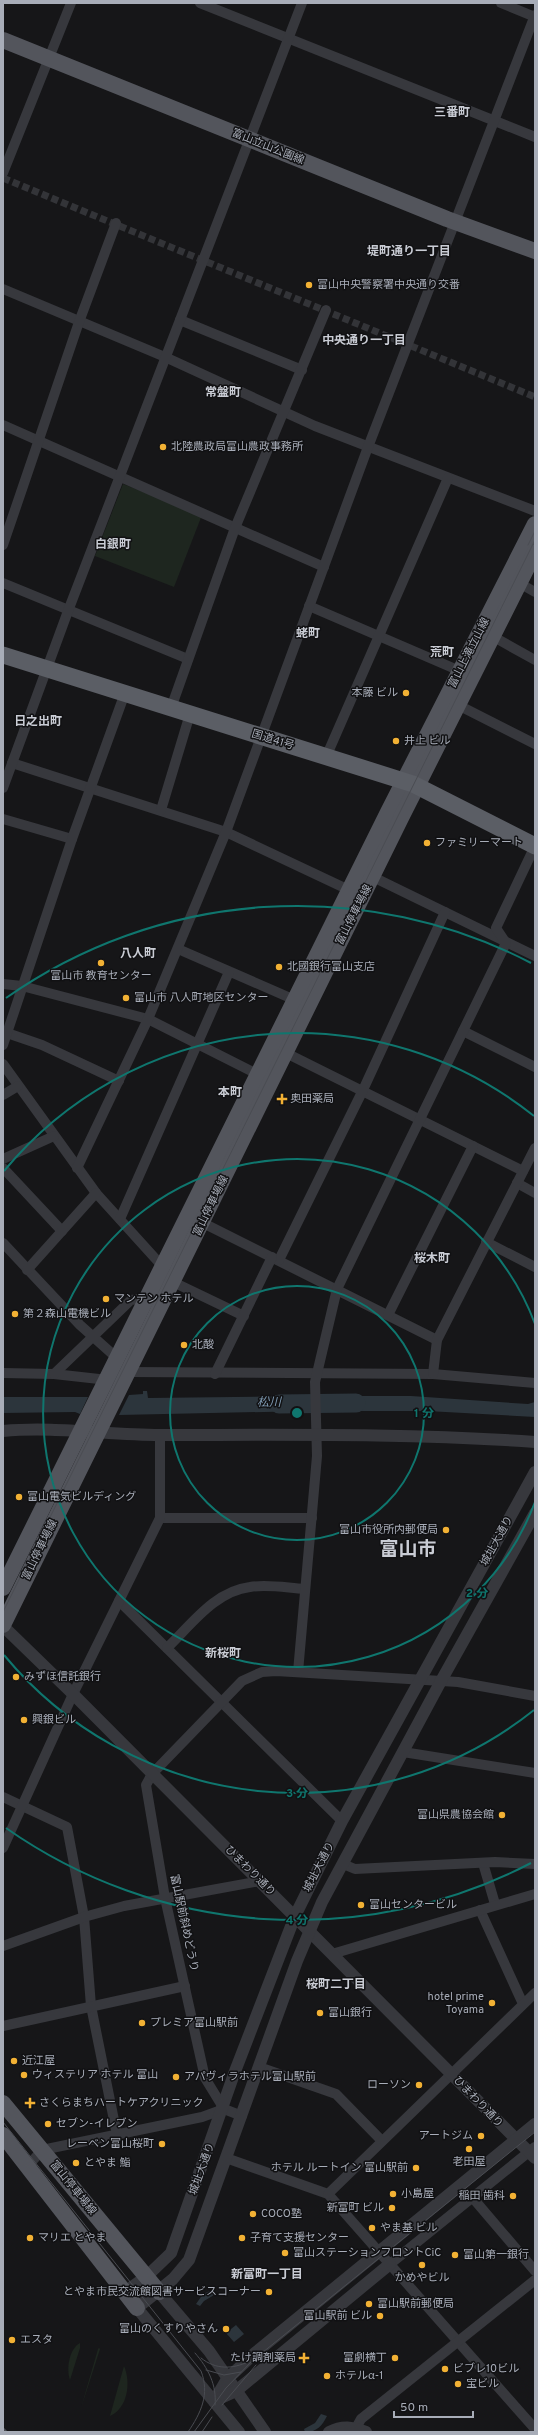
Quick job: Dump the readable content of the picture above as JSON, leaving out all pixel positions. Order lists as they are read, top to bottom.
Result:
{
  "streets": {
    "highway": ["国道41号"],
    "main road": ["富山立山公園線", "富山上滝立山線", "富山停車場線"],
    "street": ["城址大通り", "ひまわり通り", "富山駅前斜めどうり"]
  },
  "crossings": [
    ["富山上滝立山線", "国道41号"],
    ["富山上滝立山線", "富山停車場線"],
    ["国道41号", "富山停車場線"],
    ["富山停車場線", "城址大通り"],
    ["富山停車場線", "ひまわり通り"],
    ["城址大通り", "ひまわり通り"],
    ["城址大通り", "富山駅前斜めどうり"],
    ["ひまわり通り", "富山駅前斜めどうり"]
  ],
  "districts": [
    "三番町",
    "堤町通り一丁目",
    "中央通り一丁目",
    "常盤町",
    "白銀町",
    "蛯町",
    "荒町",
    "日之出町",
    "八人町",
    "本町",
    "桜木町",
    "富山市",
    "新桜町",
    "桜町二丁目",
    "新富町一丁目"
  ],
  "water": ["松川"],
  "places": {
    "other": [
      "富山中央警察署中央通り交番",
      "北陸農政局富山農政事務所",
      "本藤 ビル",
      "井上 ビル",
      "ファミリーマート",
      "富山市 教育センター",
      "北國銀行富山支店",
      "富山市 八人町地区センター",
      "マンテン ホテル",
      "第２森山電機ビル",
      "北酸",
      "富山電気ビルディング",
      "富山市役所内郵便局",
      "みずほ信託銀行",
      "興銀ビル",
      "富山県農協会館",
      "富山センタービル",
      "hotel prime Toyama",
      "富山銀行",
      "プレミア富山駅前",
      "近江屋",
      "ウィステリア ホテル 富山",
      "アパヴィラホテル富山駅前",
      "ローソン",
      "セブン-イレブン",
      "アートジム",
      "レーベン富山桜町",
      "老田屋",
      "とやま 鮨",
      "ホテル ルートイン 富山駅前",
      "小島屋",
      "稲田 歯科",
      "新富町 ビル",
      "COCO塾",
      "やま基 ビル",
      "マリエ とやま",
      "子育て支援センター",
      "富山ステーションフロントCiC",
      "富山第一銀行",
      "かめやビル",
      "とやま市民交流館図書サービスコーナー",
      "富山駅前郵便局",
      "富山駅前 ビル",
      "富山のくすりやさん",
      "エスタ",
      "富劇横丁",
      "ビブレ10ビル",
      "ホテルα-1",
      "宝ビル"
    ],
    "health": ["奥田薬局", "さくらまちハートケアクリニック", "たけ調剤薬局"]
  },
  "scale_bar": "50 m",
  "rings": [
    "1 分",
    "2 分",
    "3 分",
    "4 分"
  ]
}
